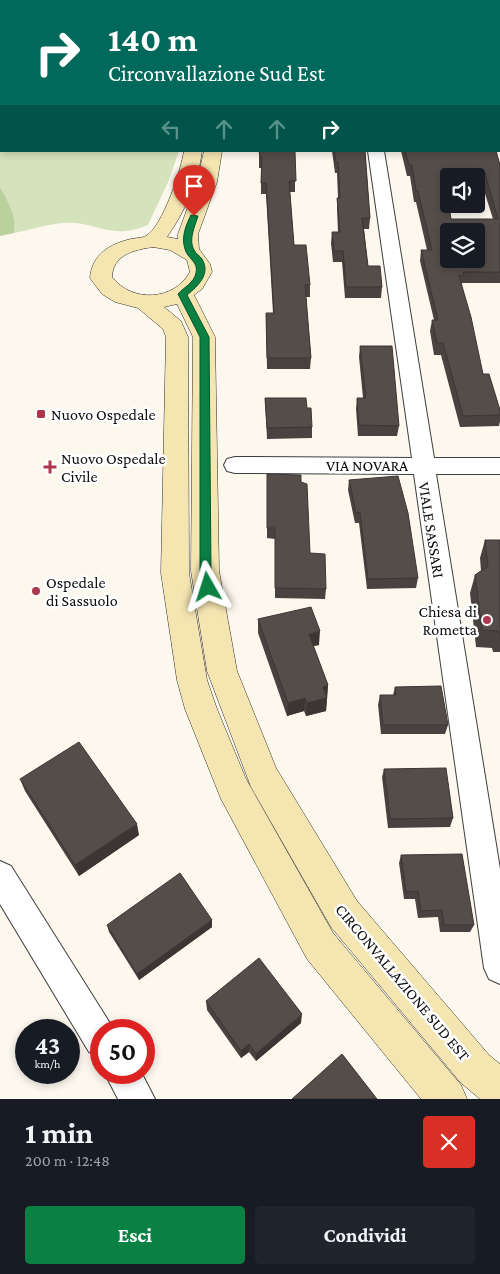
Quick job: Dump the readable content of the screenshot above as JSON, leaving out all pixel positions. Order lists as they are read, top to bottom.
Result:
{
  "streets": {
    "main road": ["CIRCONVALLAZIONE SUD EST"],
    "street": ["VIA NOVARA", "VIALE SASSARI"]
  },
  "crossings": [
    ["VIA NOVARA", "VIALE SASSARI"]
  ],
  "places": {
    "transit": ["Nuovo Ospedale"],
    "health": ["Nuovo Ospedale Civile"],
    "other": ["Ospedale di Sassuolo", "Chiesa di Rometta"]
  },
  "page": {
    "turn": ["140 m", "Circonvallazione Sud Est"],
    "speed": "43 km/h",
    "limit": "50",
    "heading": ["1 min", "200 m · 12:48"],
    "buttons": ["Esci", "Condividi"]
  }
}
